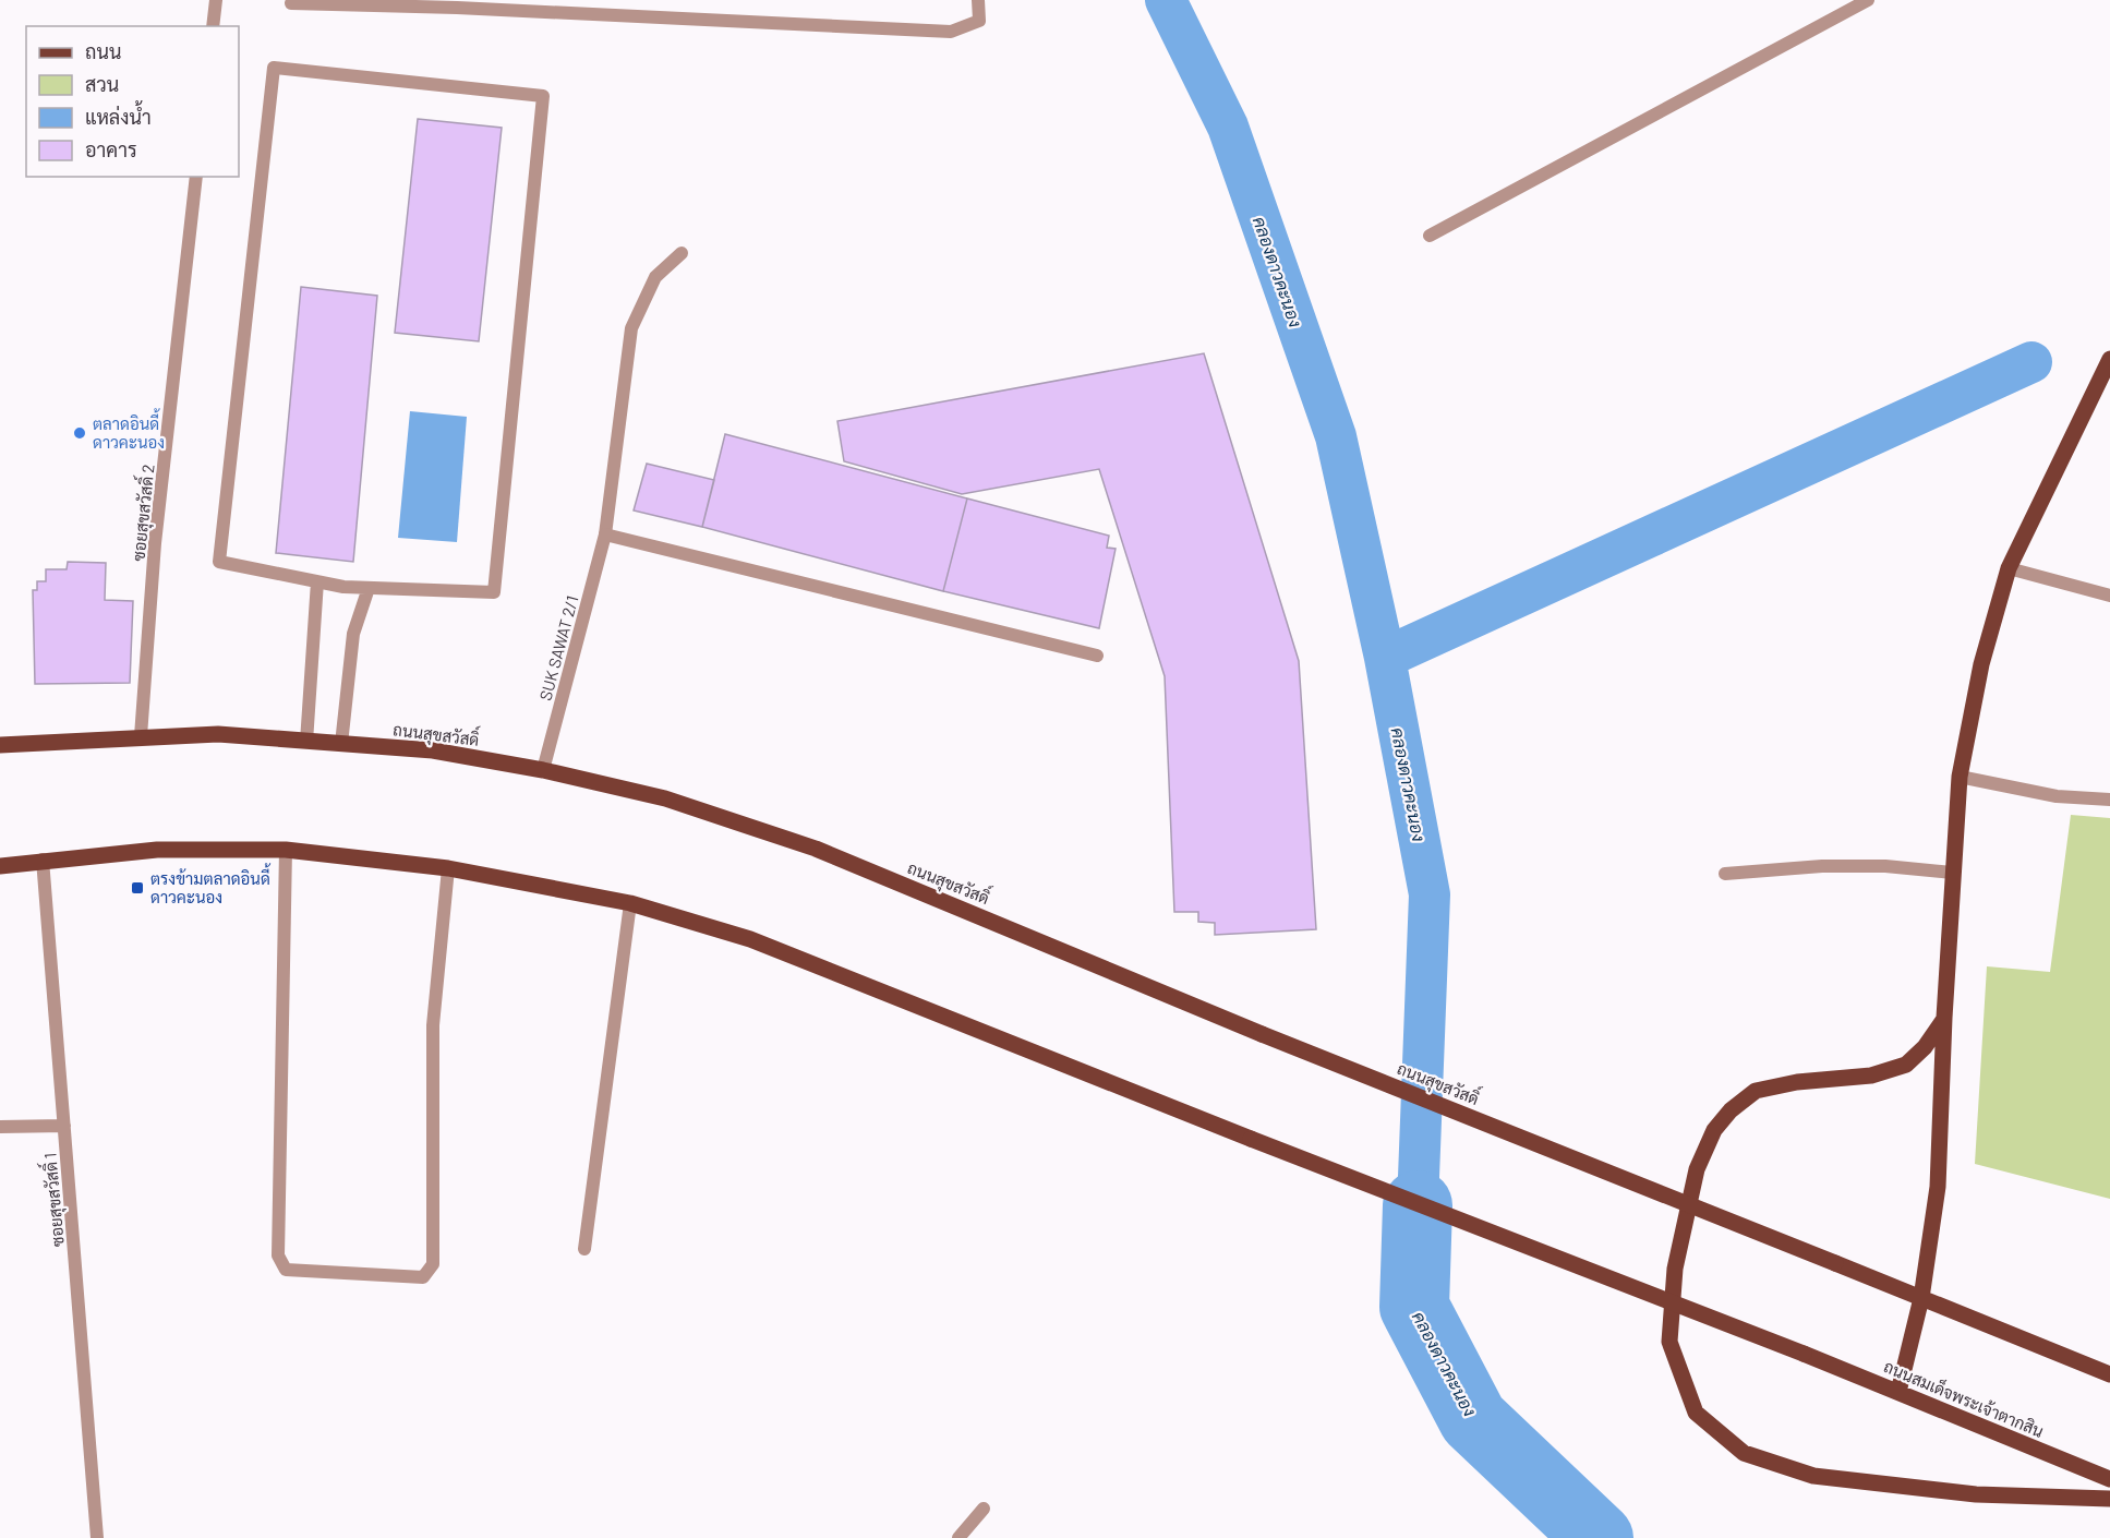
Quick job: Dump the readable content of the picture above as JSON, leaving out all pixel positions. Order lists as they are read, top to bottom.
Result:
{
  "streets": {
    "main road": ["ถนนสุขสวัสดิ์", "ถนนสมเด็จพระเจ้าตากสิน"],
    "street": ["ซอยสุขสวัสดิ์ 2", "SUK SAWAT 2/1", "ซอยสุขสวัสดิ์ 1"]
  },
  "crossings": [
    ["ซอยสุขสวัสดิ์ 2", "ถนนสุขสวัสดิ์"],
    ["SUK SAWAT 2/1", "ถนนสุขสวัสดิ์"]
  ],
  "water": ["คลองดาวคะนอง"],
  "places": {
    "other": ["ตลาดอินดี้ ดาวคะนอง"],
    "transit": ["ตรงข้ามตลาดอินดี้ ดาวคะนอง"]
  },
  "legend": [
    "ถนน",
    "สวน",
    "แหล่งน้ำ",
    "อาคาร"
  ]
}
